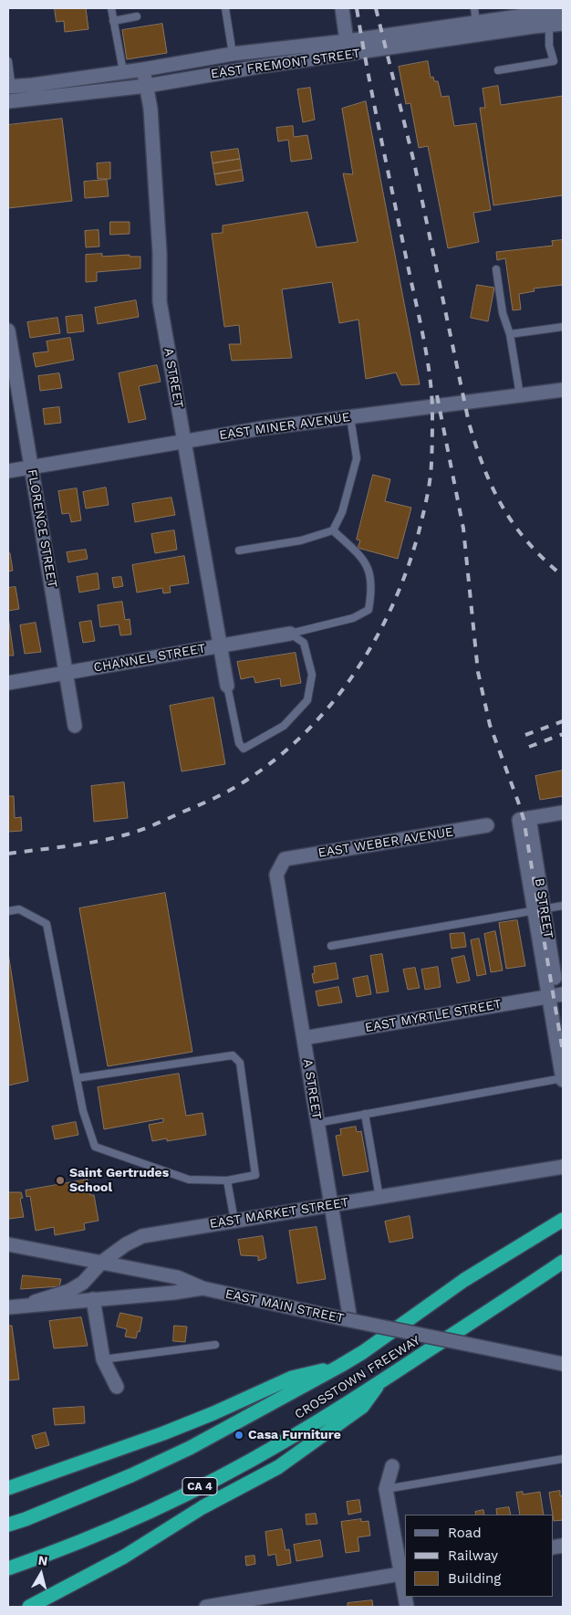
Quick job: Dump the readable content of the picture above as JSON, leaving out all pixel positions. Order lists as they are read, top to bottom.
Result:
{
  "streets": {
    "highway": ["CROSSTOWN FREEWAY", "CA 4"],
    "street": [
      "EAST FREMONT STREET",
      "A STREET",
      "EAST MINER AVENUE",
      "FLORENCE STREET",
      "CHANNEL STREET",
      "EAST WEBER AVENUE",
      "B STREET",
      "EAST MYRTLE STREET",
      "EAST MARKET STREET",
      "EAST MAIN STREET"
    ]
  },
  "crossings": [
    ["EAST FREMONT STREET", "A STREET"],
    ["A STREET", "EAST MINER AVENUE"],
    ["A STREET", "CHANNEL STREET"],
    ["A STREET", "EAST WEBER AVENUE"],
    ["A STREET", "EAST MYRTLE STREET"],
    ["A STREET", "EAST MARKET STREET"],
    ["A STREET", "EAST MAIN STREET"],
    ["EAST MINER AVENUE", "FLORENCE STREET"],
    ["FLORENCE STREET", "CHANNEL STREET"],
    ["B STREET", "EAST MYRTLE STREET"],
    ["EAST MARKET STREET", "EAST MAIN STREET"]
  ],
  "places": ["Saint Gertrudes School", "Casa Furniture"],
  "legend": ["Road", "Railway", "Building"],
  "north": "top"
}
